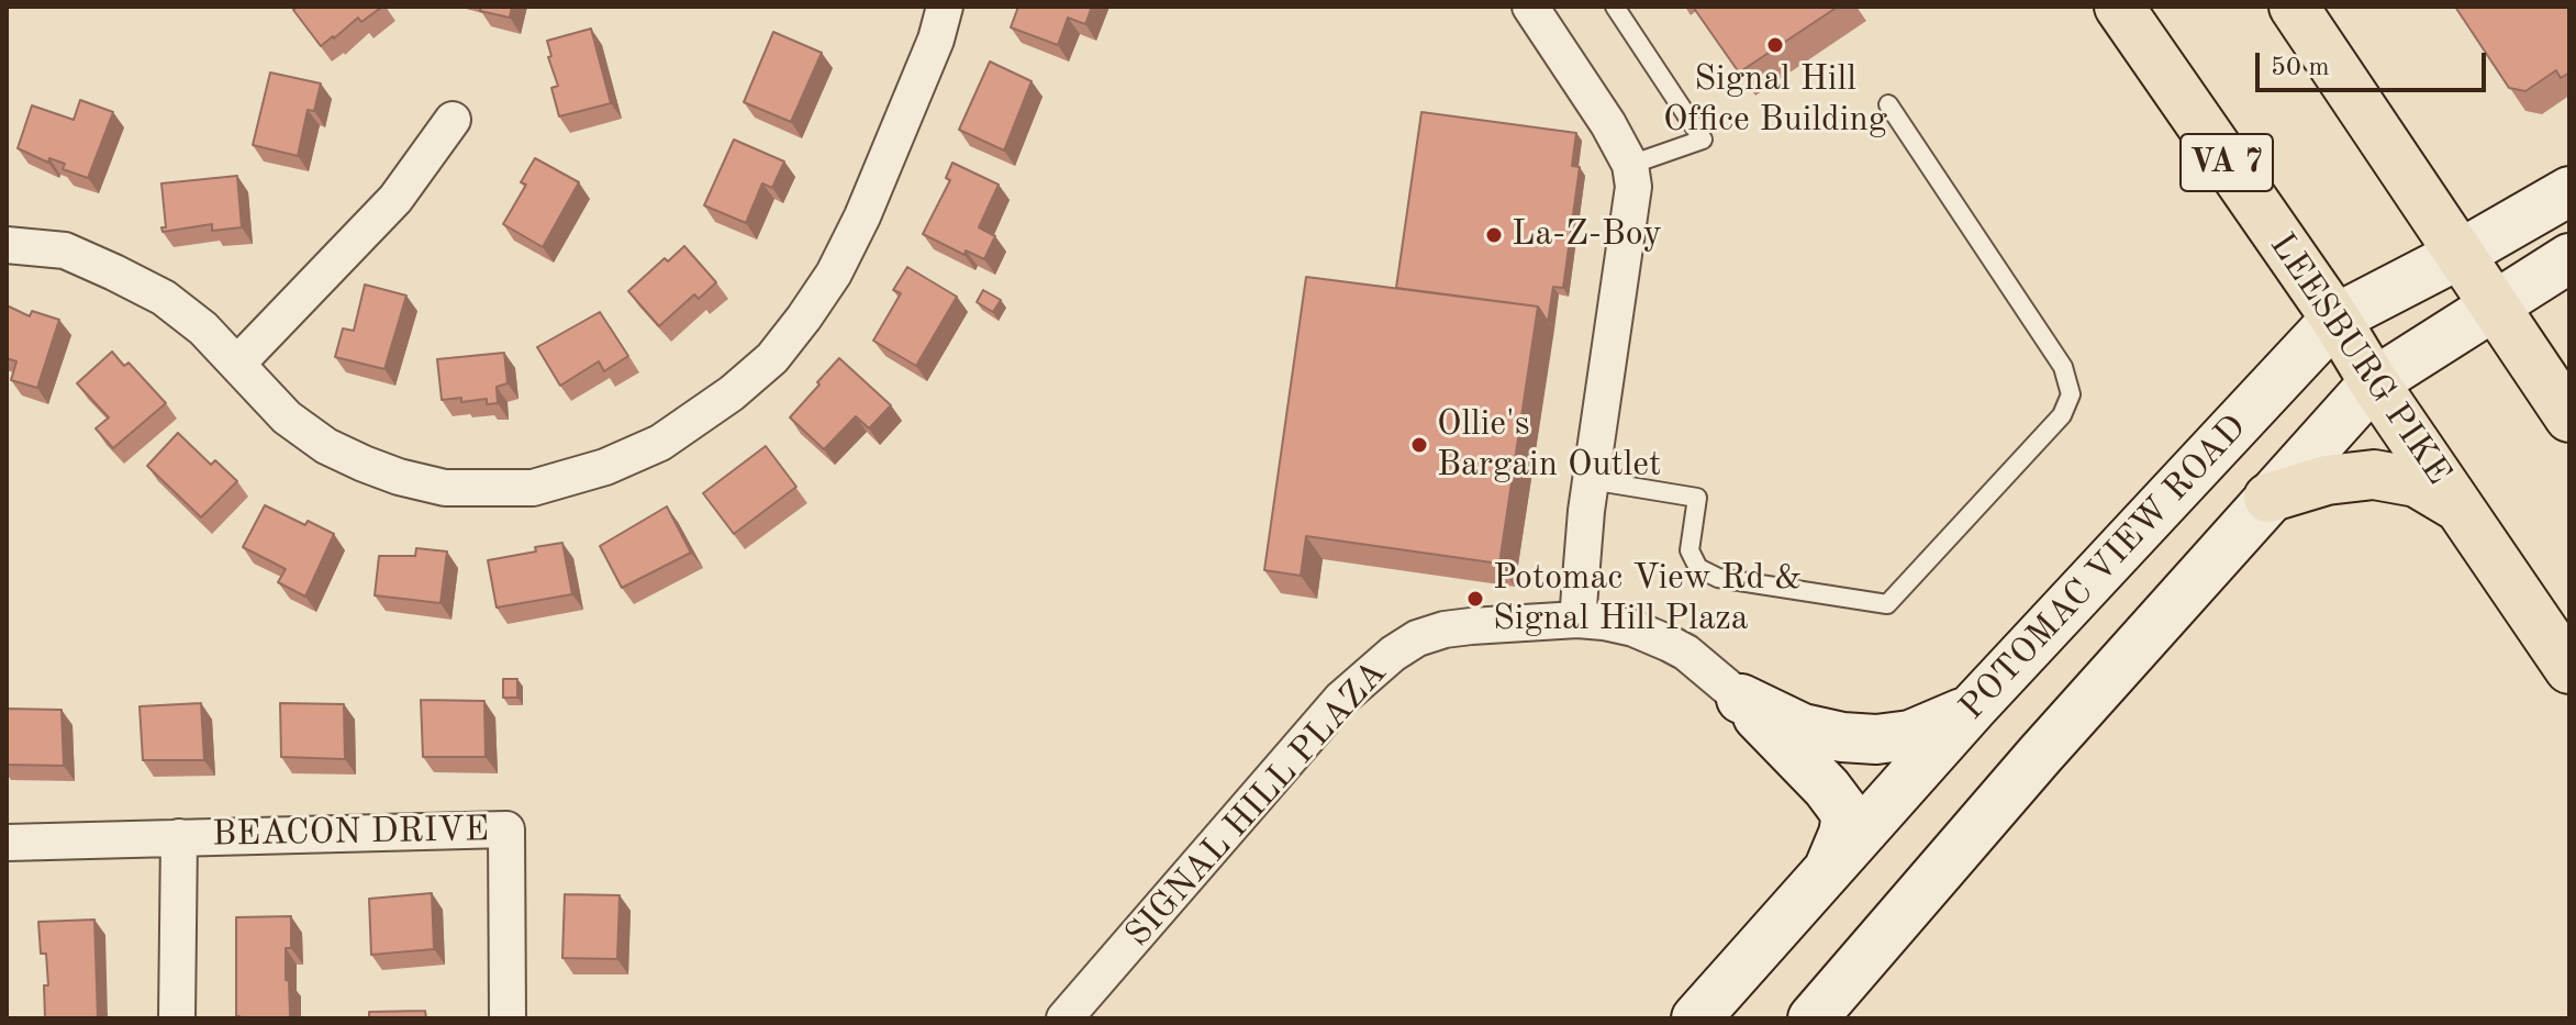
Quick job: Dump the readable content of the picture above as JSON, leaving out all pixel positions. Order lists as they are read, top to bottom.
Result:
{
  "streets": {
    "highway": ["VA 7", "LEESBURG PIKE"],
    "main road": ["POTOMAC VIEW ROAD"],
    "street": ["SIGNAL HILL PLAZA", "BEACON DRIVE"]
  },
  "crossings": [
    ["LEESBURG PIKE", "POTOMAC VIEW ROAD"]
  ],
  "places": [
    "Signal Hill Office Building",
    "La-Z-Boy",
    "Ollie's Bargain Outlet",
    "Potomac View Rd & Signal Hill Plaza"
  ],
  "scale_bar": "50 m"
}
